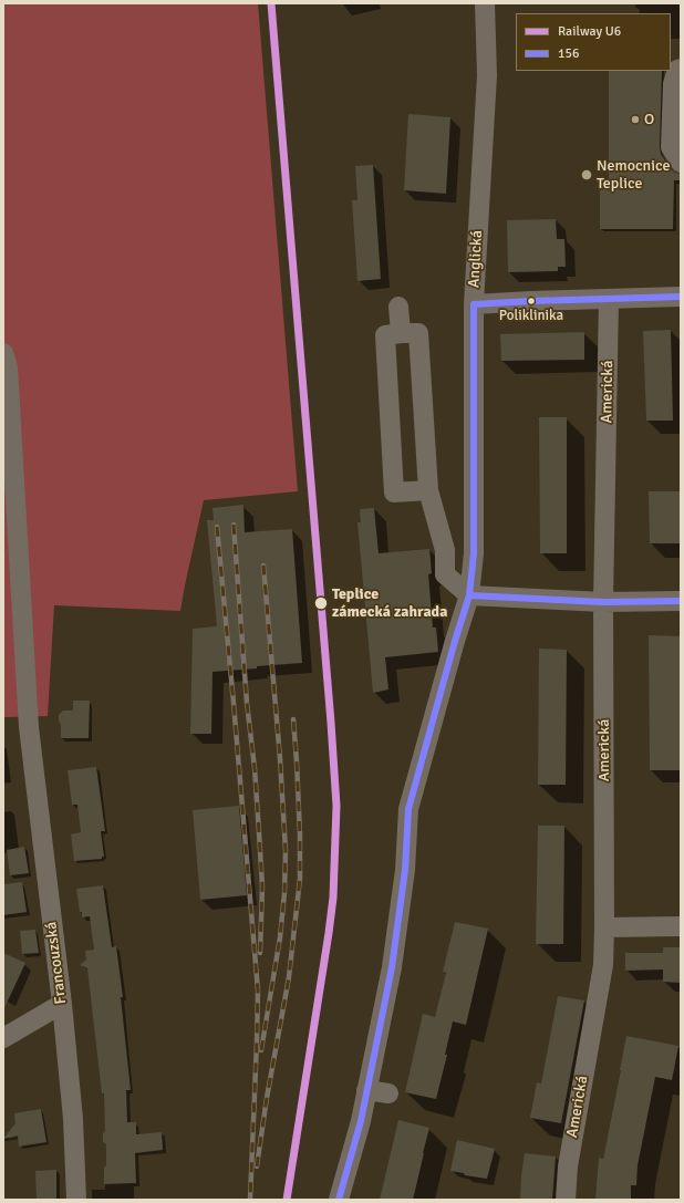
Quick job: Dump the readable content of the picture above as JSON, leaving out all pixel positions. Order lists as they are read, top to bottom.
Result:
{
  "streets": {
    "street": ["Anglická", "Americká", "Francouzská"]
  },
  "places": [
    "O",
    "Nemocnice Teplice",
    "Poliklinika",
    "Teplice zámecká zahrada"
  ],
  "lines": ["rail line U6", "transit line 156"],
  "legend": ["Railway U6", "156"]
}
